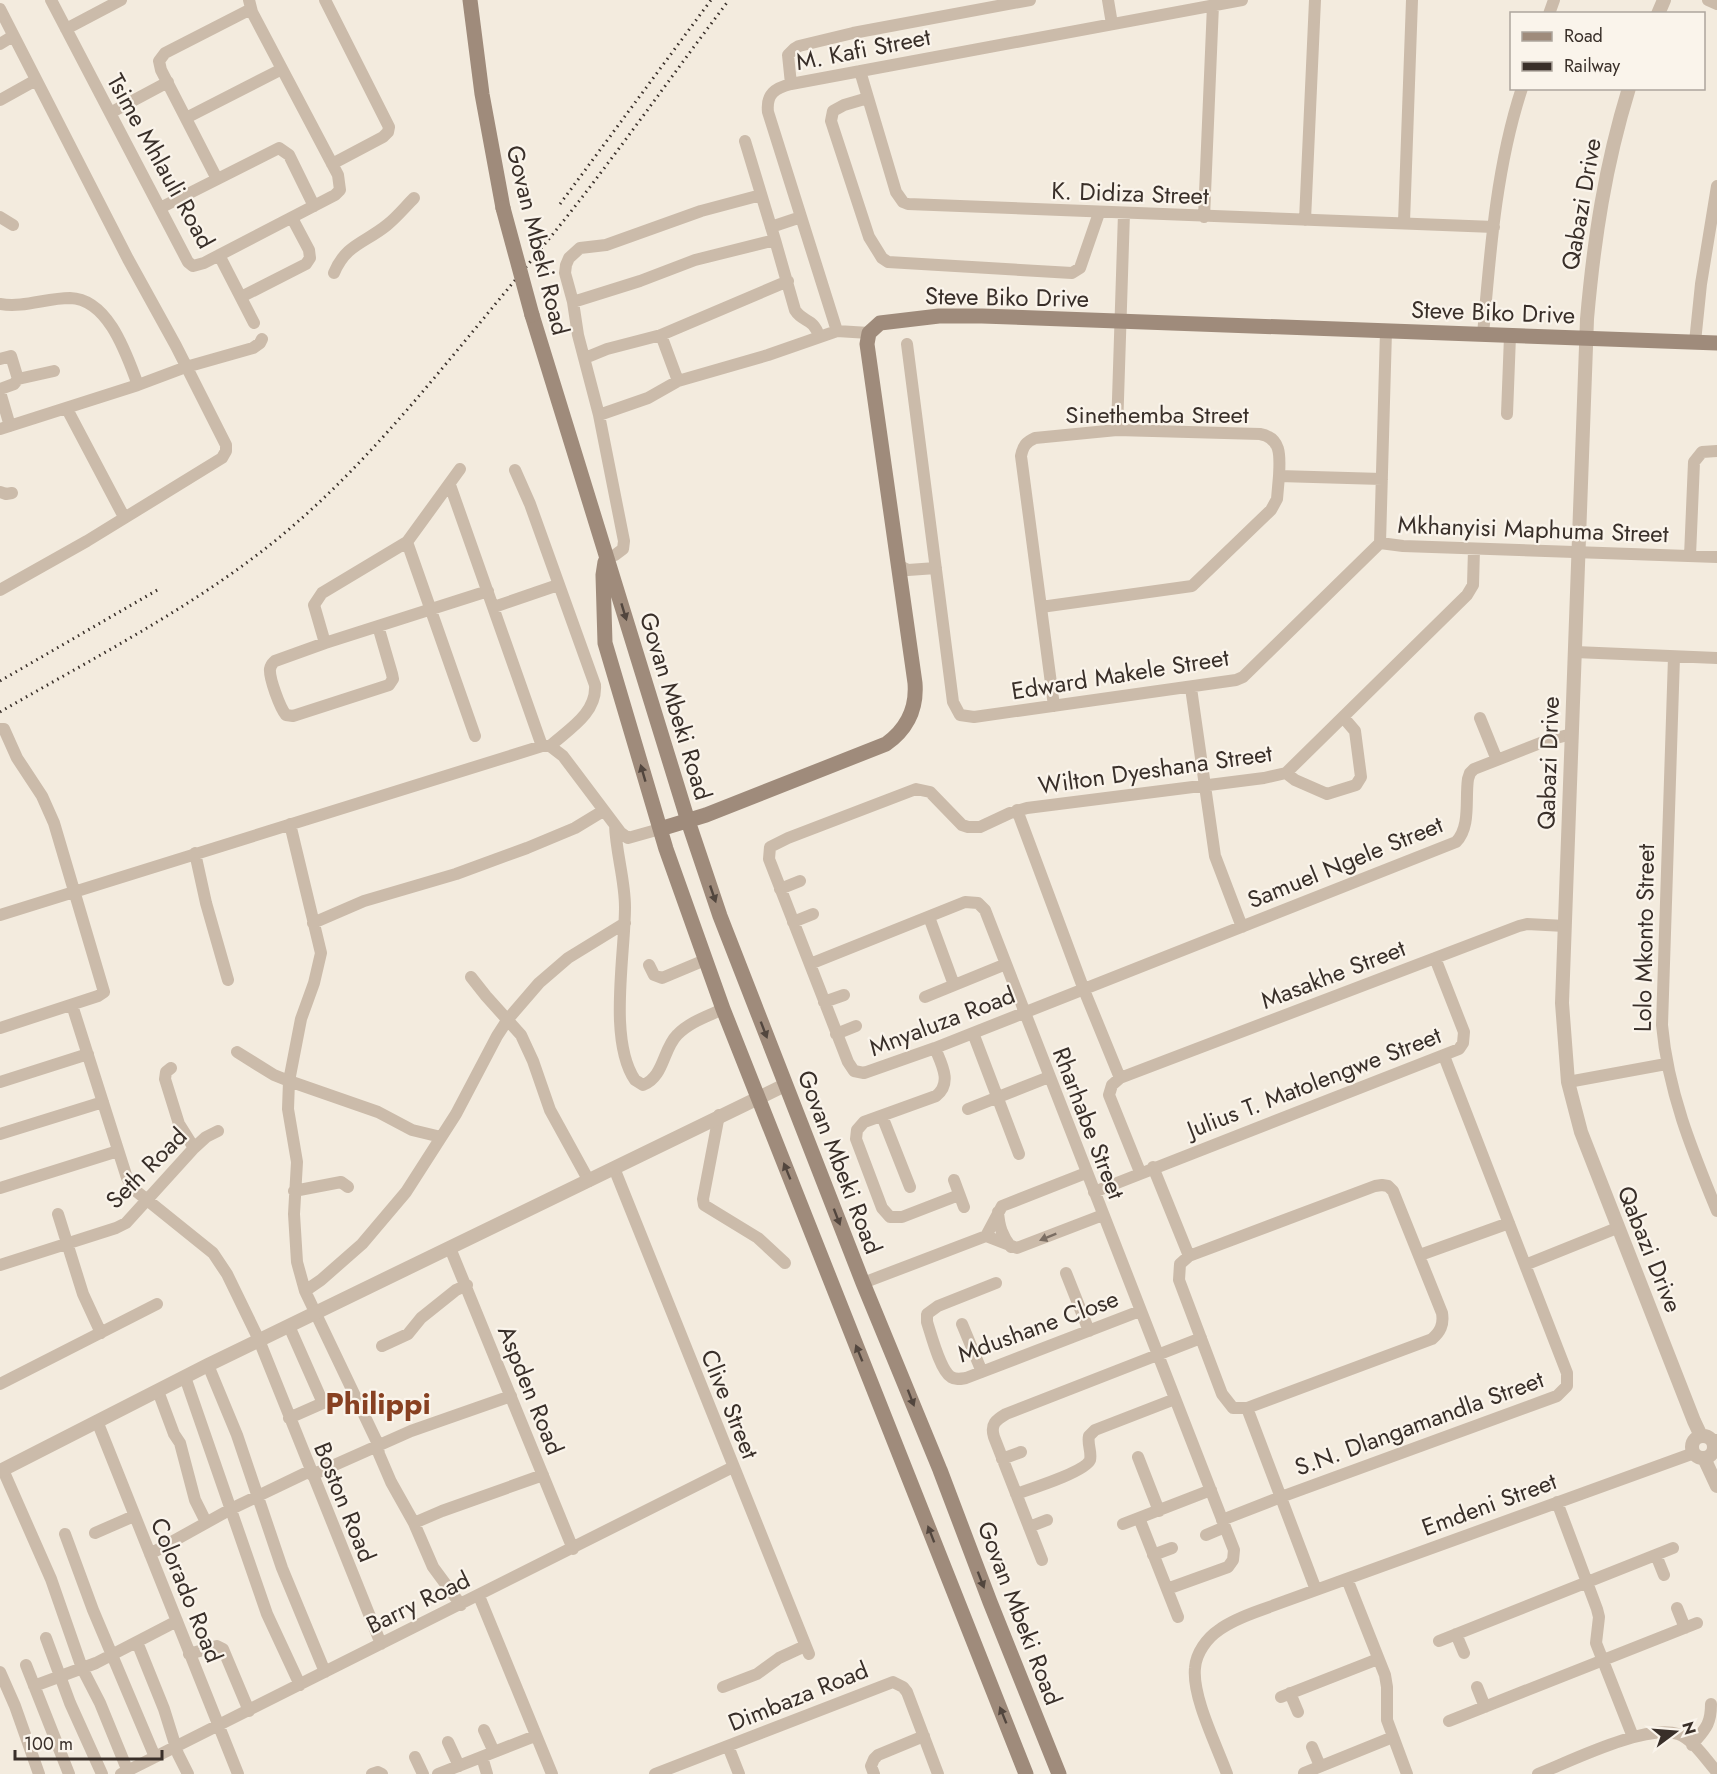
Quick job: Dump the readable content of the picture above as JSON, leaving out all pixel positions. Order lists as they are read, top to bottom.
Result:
{
  "streets": {
    "main road": ["Govan Mbeki Road", "Steve Biko Drive"],
    "street": [
      "M. Kafi Street",
      "Tsime Mhlauli Road",
      "K. Didiza Street",
      "Qabazi Drive",
      "Sinethemba Street",
      "Mkhanyisi Maphuma Street",
      "Edward Makele Street",
      "Wilton Dyeshana Street",
      "Samuel Ngele Street",
      "Lolo Mkonto Street",
      "Masakhe Street",
      "Mnyaluza Road",
      "Julius T. Matolengwe Street",
      "Rharhabe Street",
      "Seth Road",
      "Mdushane Close",
      "Aspden Road",
      "Clive Street",
      "S.N. Dlangamandla Street",
      "Boston Road",
      "Emdeni Street",
      "Colorado Road",
      "Barry Road",
      "Dimbaza Road"
    ]
  },
  "crossings": [
    ["M. Kafi Street", "K. Didiza Street"],
    ["Qabazi Drive", "Steve Biko Drive"],
    ["Qabazi Drive", "Mkhanyisi Maphuma Street"],
    ["Qabazi Drive", "Samuel Ngele Street"],
    ["Qabazi Drive", "Masakhe Street"],
    ["Qabazi Drive", "Emdeni Street"],
    ["Steve Biko Drive", "Mkhanyisi Maphuma Street"],
    ["Sinethemba Street", "Edward Makele Street"],
    ["Mkhanyisi Maphuma Street", "Edward Makele Street"],
    ["Mkhanyisi Maphuma Street", "Wilton Dyeshana Street"],
    ["Wilton Dyeshana Street", "Samuel Ngele Street"],
    ["Wilton Dyeshana Street", "Masakhe Street"],
    ["Wilton Dyeshana Street", "Mnyaluza Road"],
    ["Samuel Ngele Street", "Mnyaluza Road"],
    ["Masakhe Street", "Julius T. Matolengwe Street"],
    ["Mnyaluza Road", "Rharhabe Street"],
    ["Julius T. Matolengwe Street", "Rharhabe Street"],
    ["Julius T. Matolengwe Street", "S.N. Dlangamandla Street"],
    ["Rharhabe Street", "Mdushane Close"],
    ["Rharhabe Street", "S.N. Dlangamandla Street"],
    ["Seth Road", "Boston Road"],
    ["Aspden Road", "Barry Road"],
    ["Clive Street", "Barry Road"],
    ["Boston Road", "Barry Road"],
    ["Colorado Road", "Barry Road"]
  ],
  "districts": ["Philippi"],
  "legend": ["Road", "Railway"],
  "scale_bar": "100 m",
  "north": "right"
}
